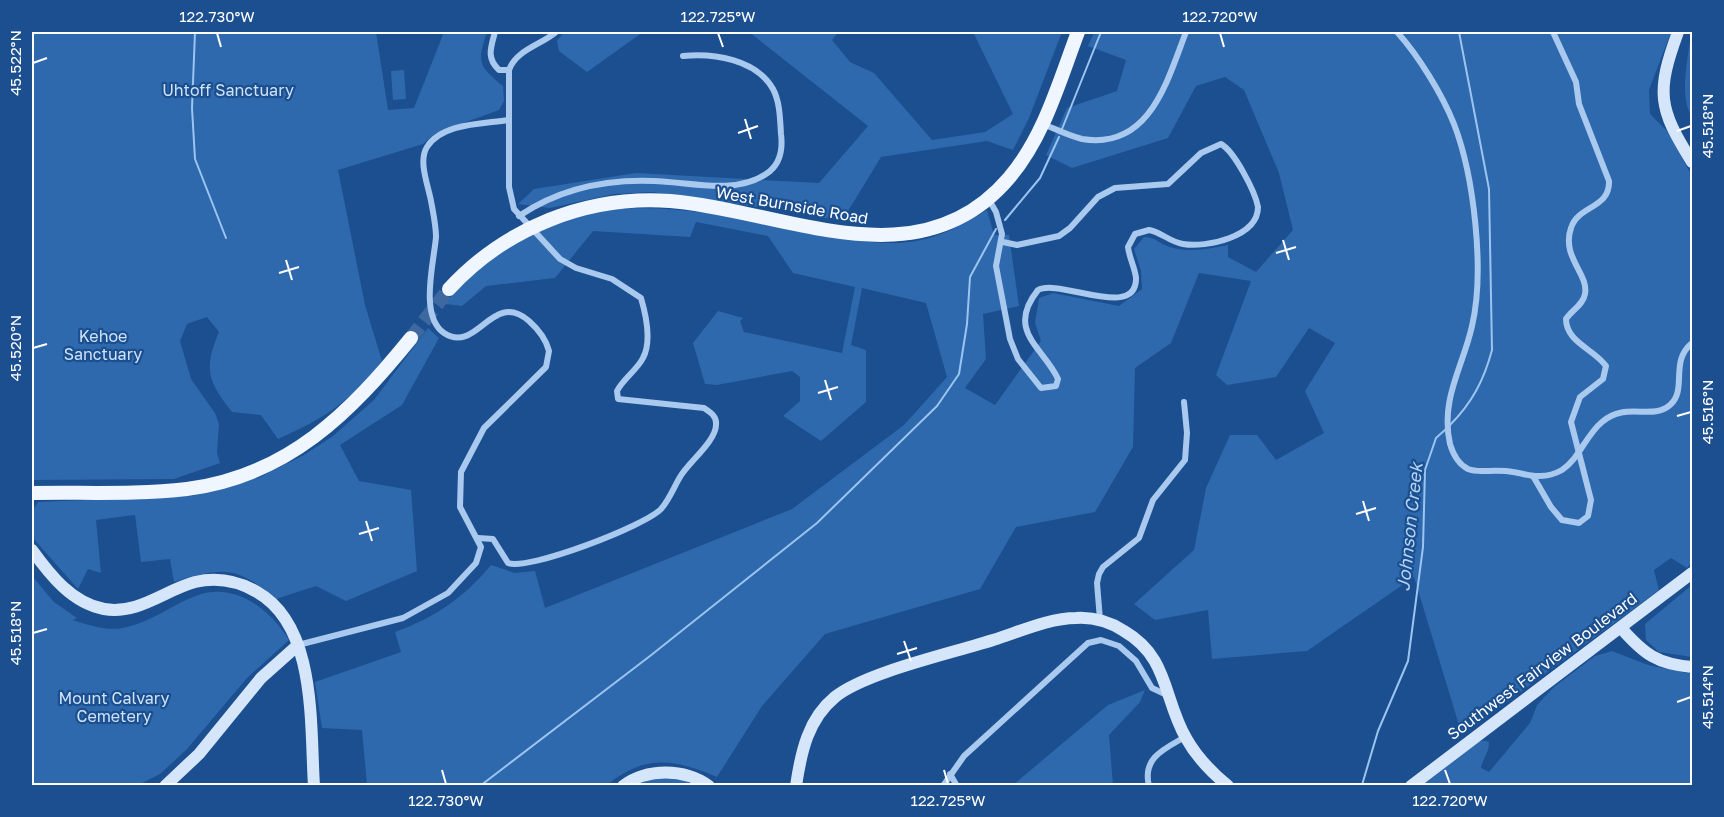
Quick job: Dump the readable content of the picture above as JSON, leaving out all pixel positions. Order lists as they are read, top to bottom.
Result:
{
  "streets": {
    "main road": ["West Burnside Road"],
    "street": ["Southwest Fairview Boulevard"]
  },
  "water": ["Johnson Creek"],
  "parks": ["Uhtoff Sanctuary", "Kehoe Sanctuary", "Mount Calvary Cemetery"],
  "coordinates": [
    "122.730°W",
    "122.725°W",
    "122.720°W",
    "45.522°N",
    "45.518°N",
    "45.520°N",
    "45.516°N",
    "45.514°N"
  ]
}
